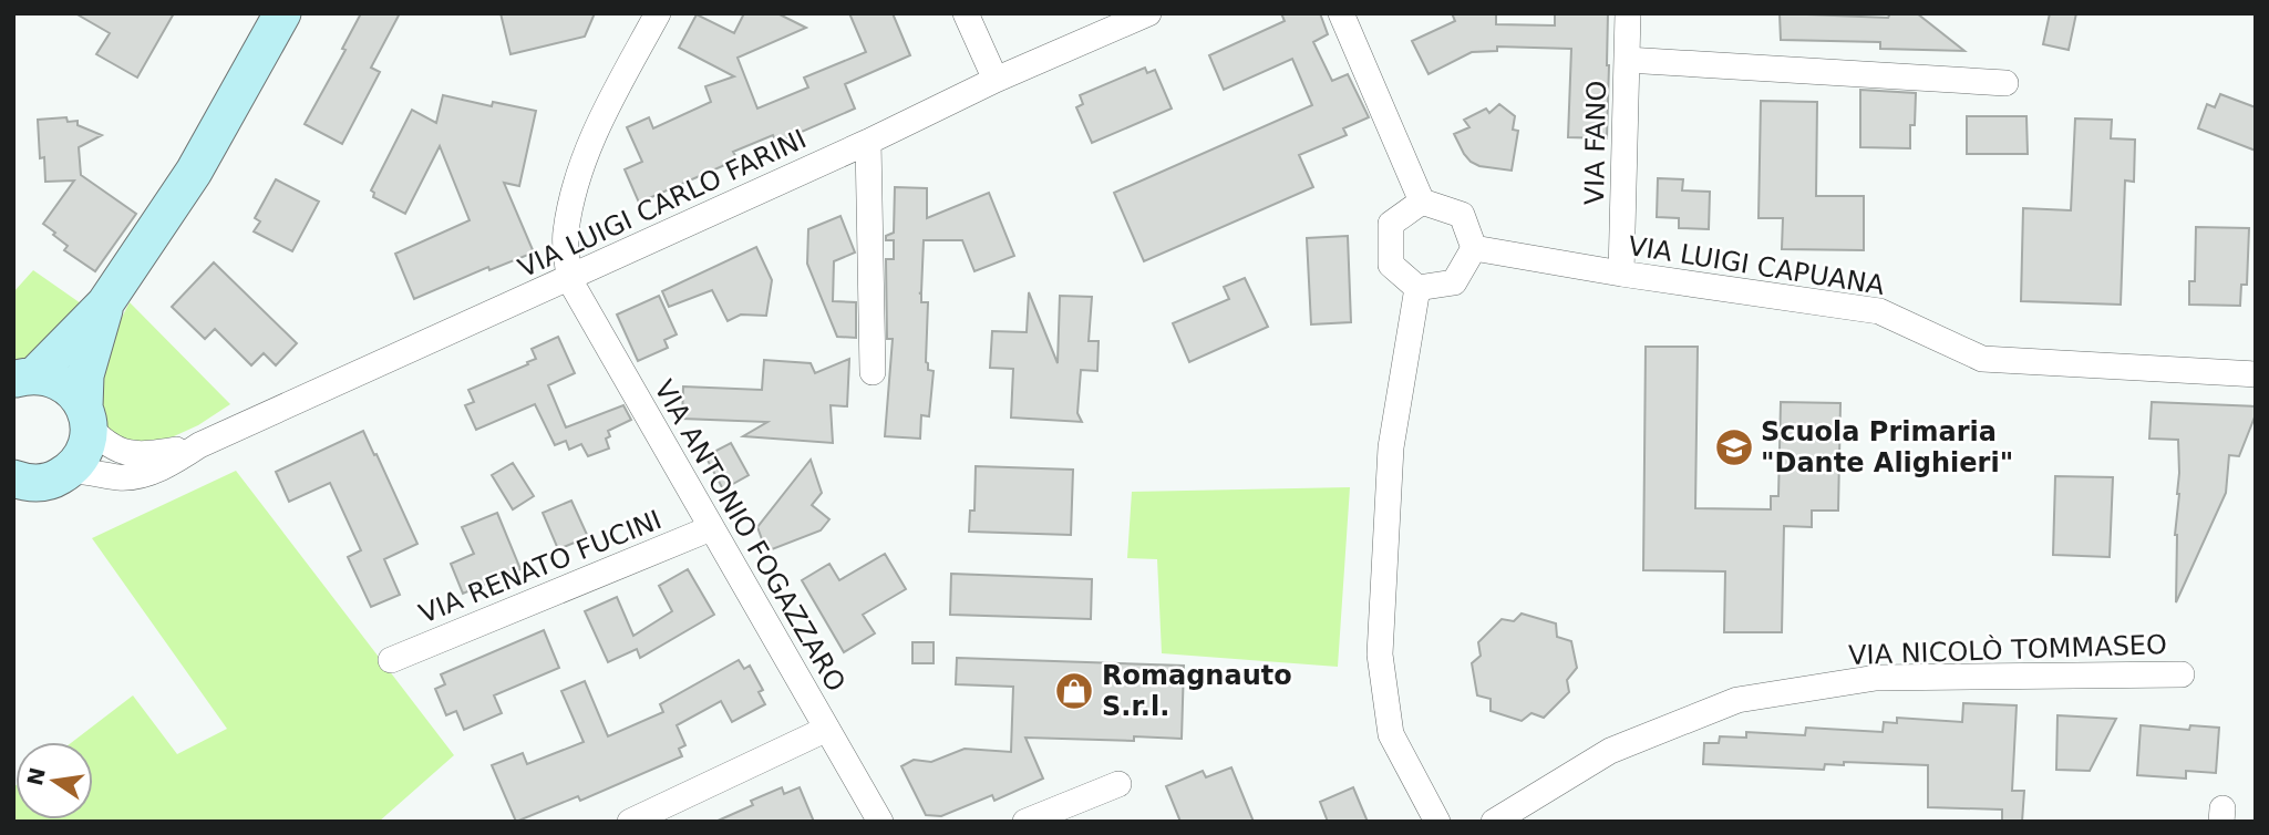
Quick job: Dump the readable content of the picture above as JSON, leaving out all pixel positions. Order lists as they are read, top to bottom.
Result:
{
  "streets": {
    "street": [
      "VIA FANO",
      "VIA LUIGI CARLO FARINI",
      "VIA LUIGI CAPUANA",
      "VIA ANTONIO FOGAZZARO",
      "VIA RENATO FUCINI",
      "VIA NICOLÒ TOMMASEO"
    ]
  },
  "crossings": [
    ["VIA FANO", "VIA LUIGI CAPUANA"],
    ["VIA LUIGI CARLO FARINI", "VIA ANTONIO FOGAZZARO"],
    ["VIA ANTONIO FOGAZZARO", "VIA RENATO FUCINI"]
  ],
  "places": {
    "school or university": ["Scuola Primaria \"Dante Alighieri\""],
    "shop": ["Romagnauto S.r.l."]
  },
  "north": "left"
}
